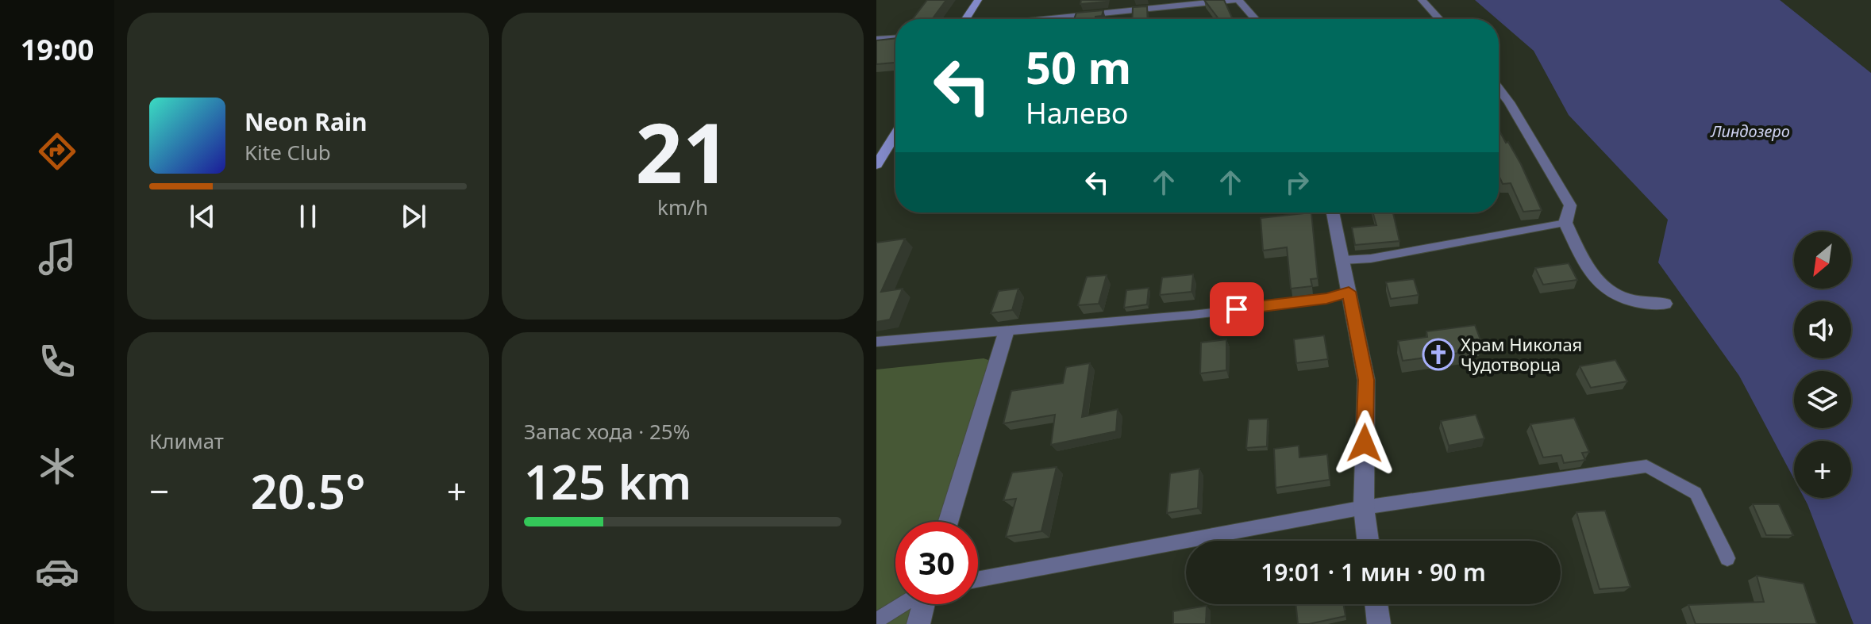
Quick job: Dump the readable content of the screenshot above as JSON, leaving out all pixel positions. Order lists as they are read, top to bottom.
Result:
{
  "water": ["Линдозеро"],
  "places": {
    "church": ["Храм Николая Чудотворца"]
  },
  "north": "bottom left",
  "page": {
    "tabs": "19:00",
    "tile": [
      ["21", "km/h"],
      "Климат",
      ["Запас хода · 25%", "125 km"]
    ],
    "turn": ["50 m", "Налево"],
    "song": ["Neon Rain", "Kite Club"],
    "map_buttons": "+",
    "heat": ["−", "20.5°", "+"],
    "limit": "30",
    "trip": "19:01 · 1 мин · 90 m"
  }
}
